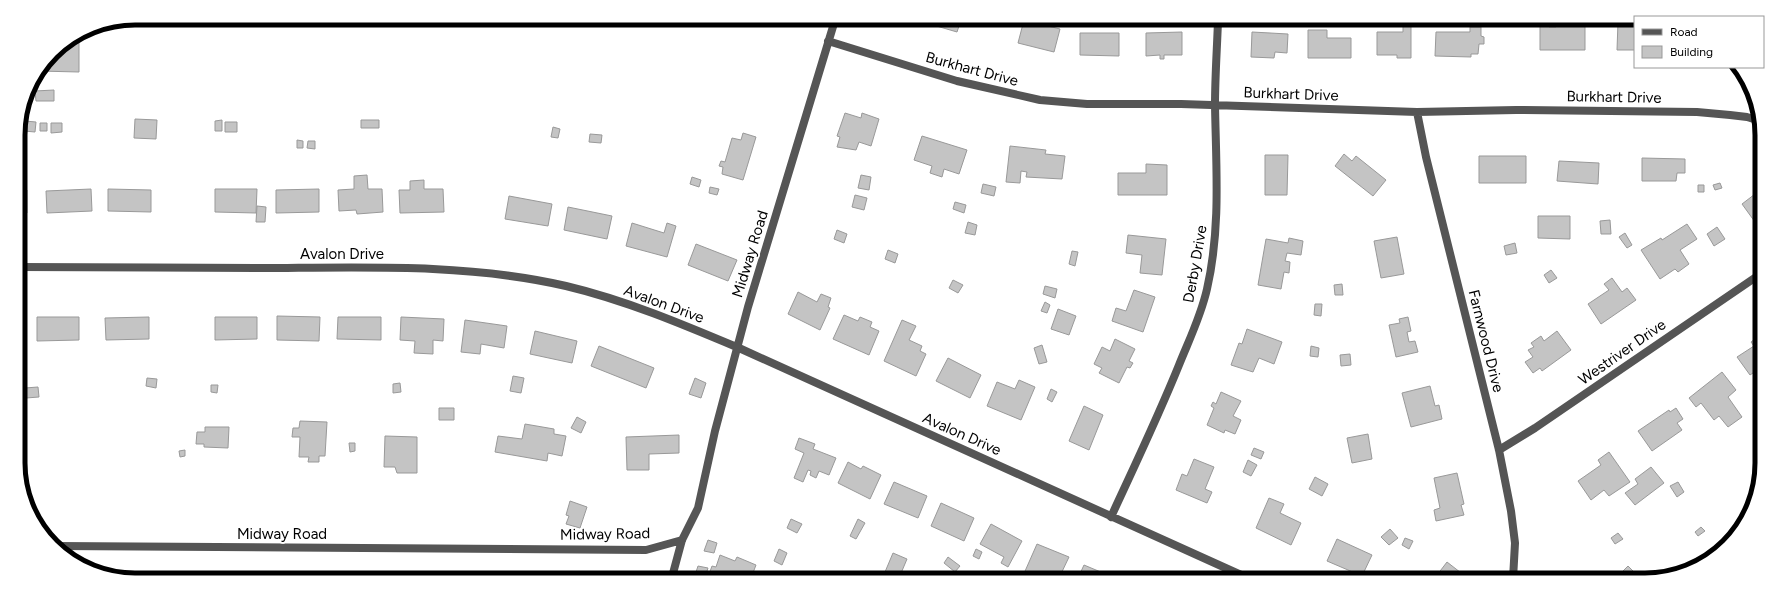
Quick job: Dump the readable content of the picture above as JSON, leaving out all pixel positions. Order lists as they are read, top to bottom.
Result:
{
  "streets": {
    "street": [
      "Burkhart Drive",
      "Avalon Drive",
      "Midway Road",
      "Derby Drive",
      "Farnwood Drive",
      "Westriver Drive"
    ]
  },
  "crossings": [
    ["Burkhart Drive", "Midway Road"],
    ["Burkhart Drive", "Derby Drive"],
    ["Burkhart Drive", "Farnwood Drive"],
    ["Avalon Drive", "Midway Road"],
    ["Avalon Drive", "Derby Drive"],
    ["Farnwood Drive", "Westriver Drive"]
  ],
  "legend": ["Road", "Building"]
}
